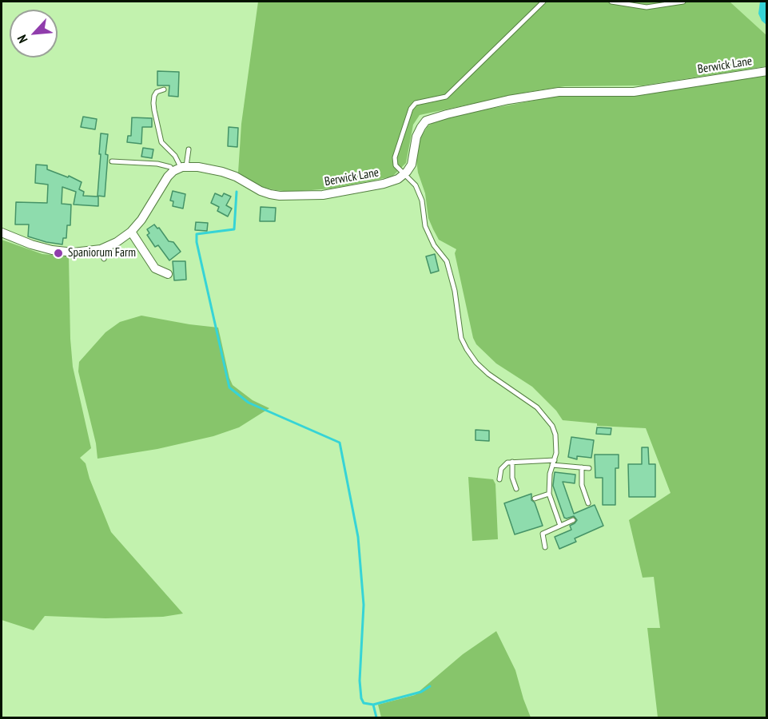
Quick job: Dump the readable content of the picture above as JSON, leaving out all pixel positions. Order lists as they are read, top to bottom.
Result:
{
  "streets": {
    "street": ["Berwick Lane"]
  },
  "places": ["Spaniorum Farm"],
  "north": "bottom left"
}
